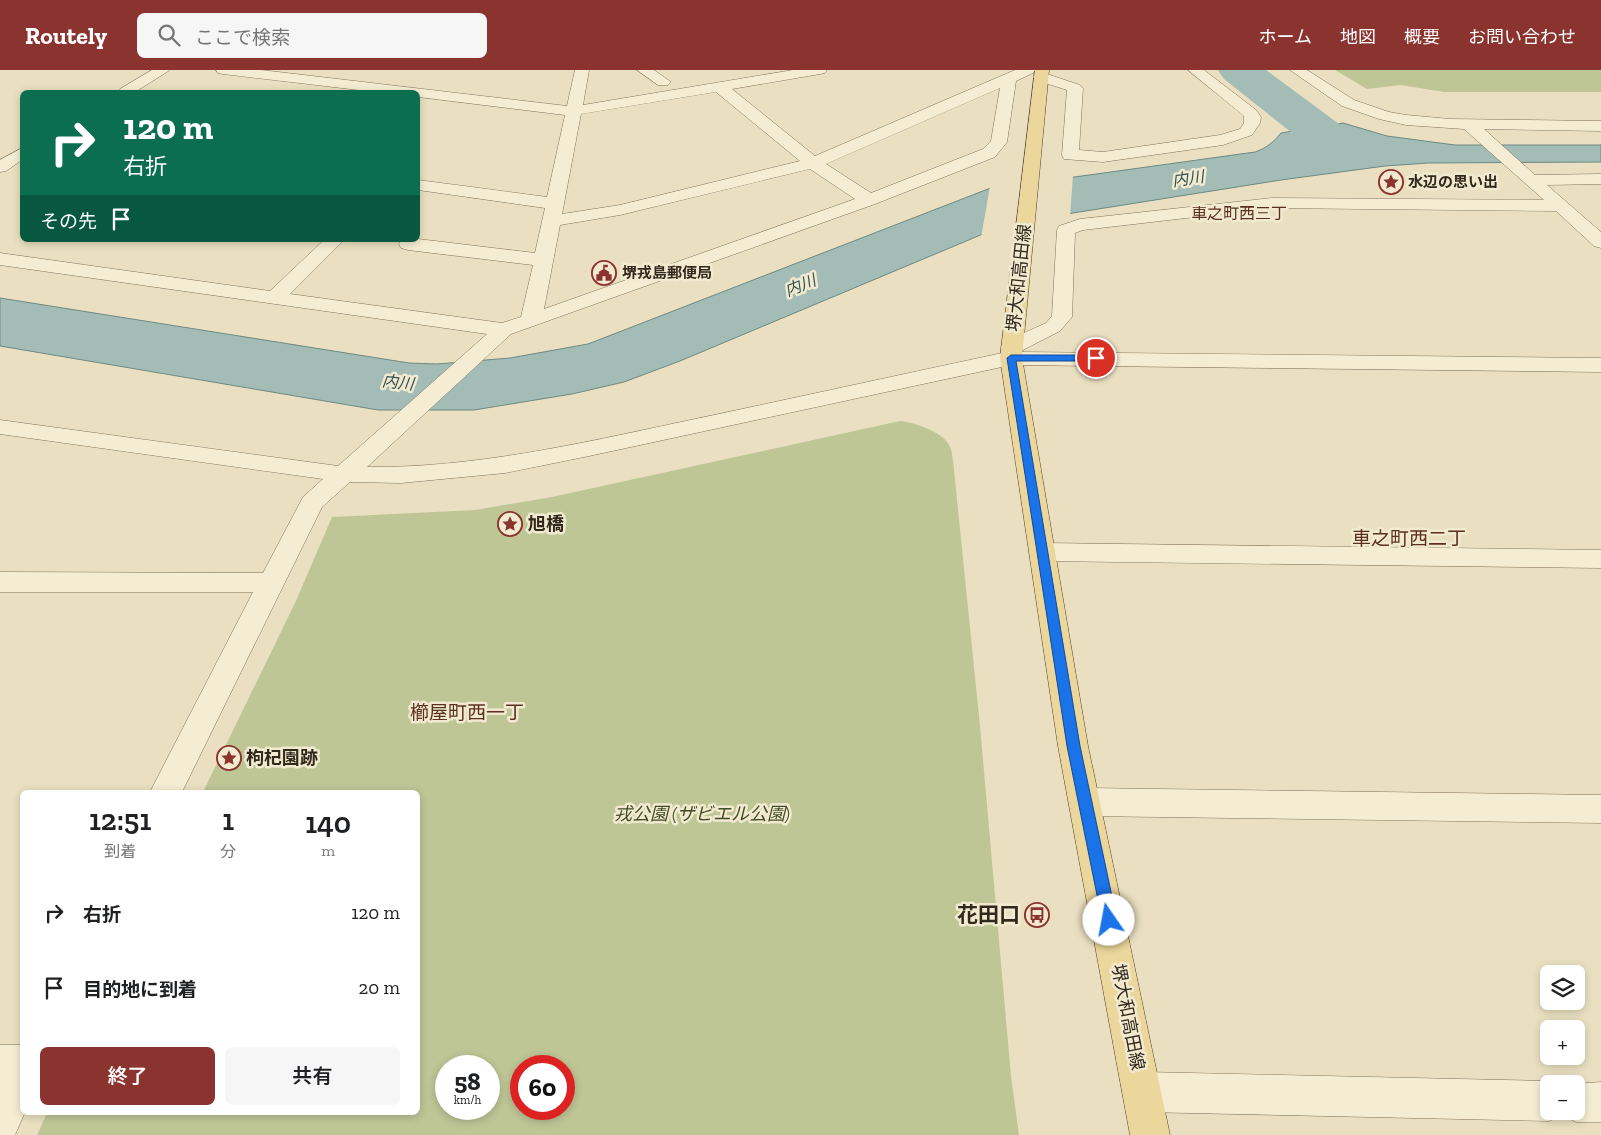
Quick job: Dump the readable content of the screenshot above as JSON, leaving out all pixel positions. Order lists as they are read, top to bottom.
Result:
{
  "streets": {
    "main road": ["堺大和高田線"]
  },
  "districts": ["車之町西三丁", "車之町西二丁", "櫛屋町西一丁"],
  "water": ["内川"],
  "parks": ["戎公園 (ザビエル公園)"],
  "places": {
    "place": ["水辺の思い出", "旭橋", "枸杞園跡"],
    "public building": ["堺戎島郵便局"],
    "bus stop": ["花田口"]
  },
  "page": {
    "header": "Routely",
    "search": "ここで検索",
    "nav": [
      "ホーム",
      "地図",
      "概要",
      "お問い合わせ"
    ],
    "turn": ["120 m", "右折"],
    "then": "その先",
    "eta": [
      "12:51",
      "到着",
      "1",
      "分",
      "140",
      "m"
    ],
    "list": [
      {
        "name": "右折",
        "value": "120 m"
      },
      {
        "name": "目的地に到着",
        "value": "20 m"
      }
    ],
    "map_buttons": ["+", "−"],
    "buttons": ["終了", "共有"],
    "speed": "58 km/h",
    "limit": "60"
  }
}
